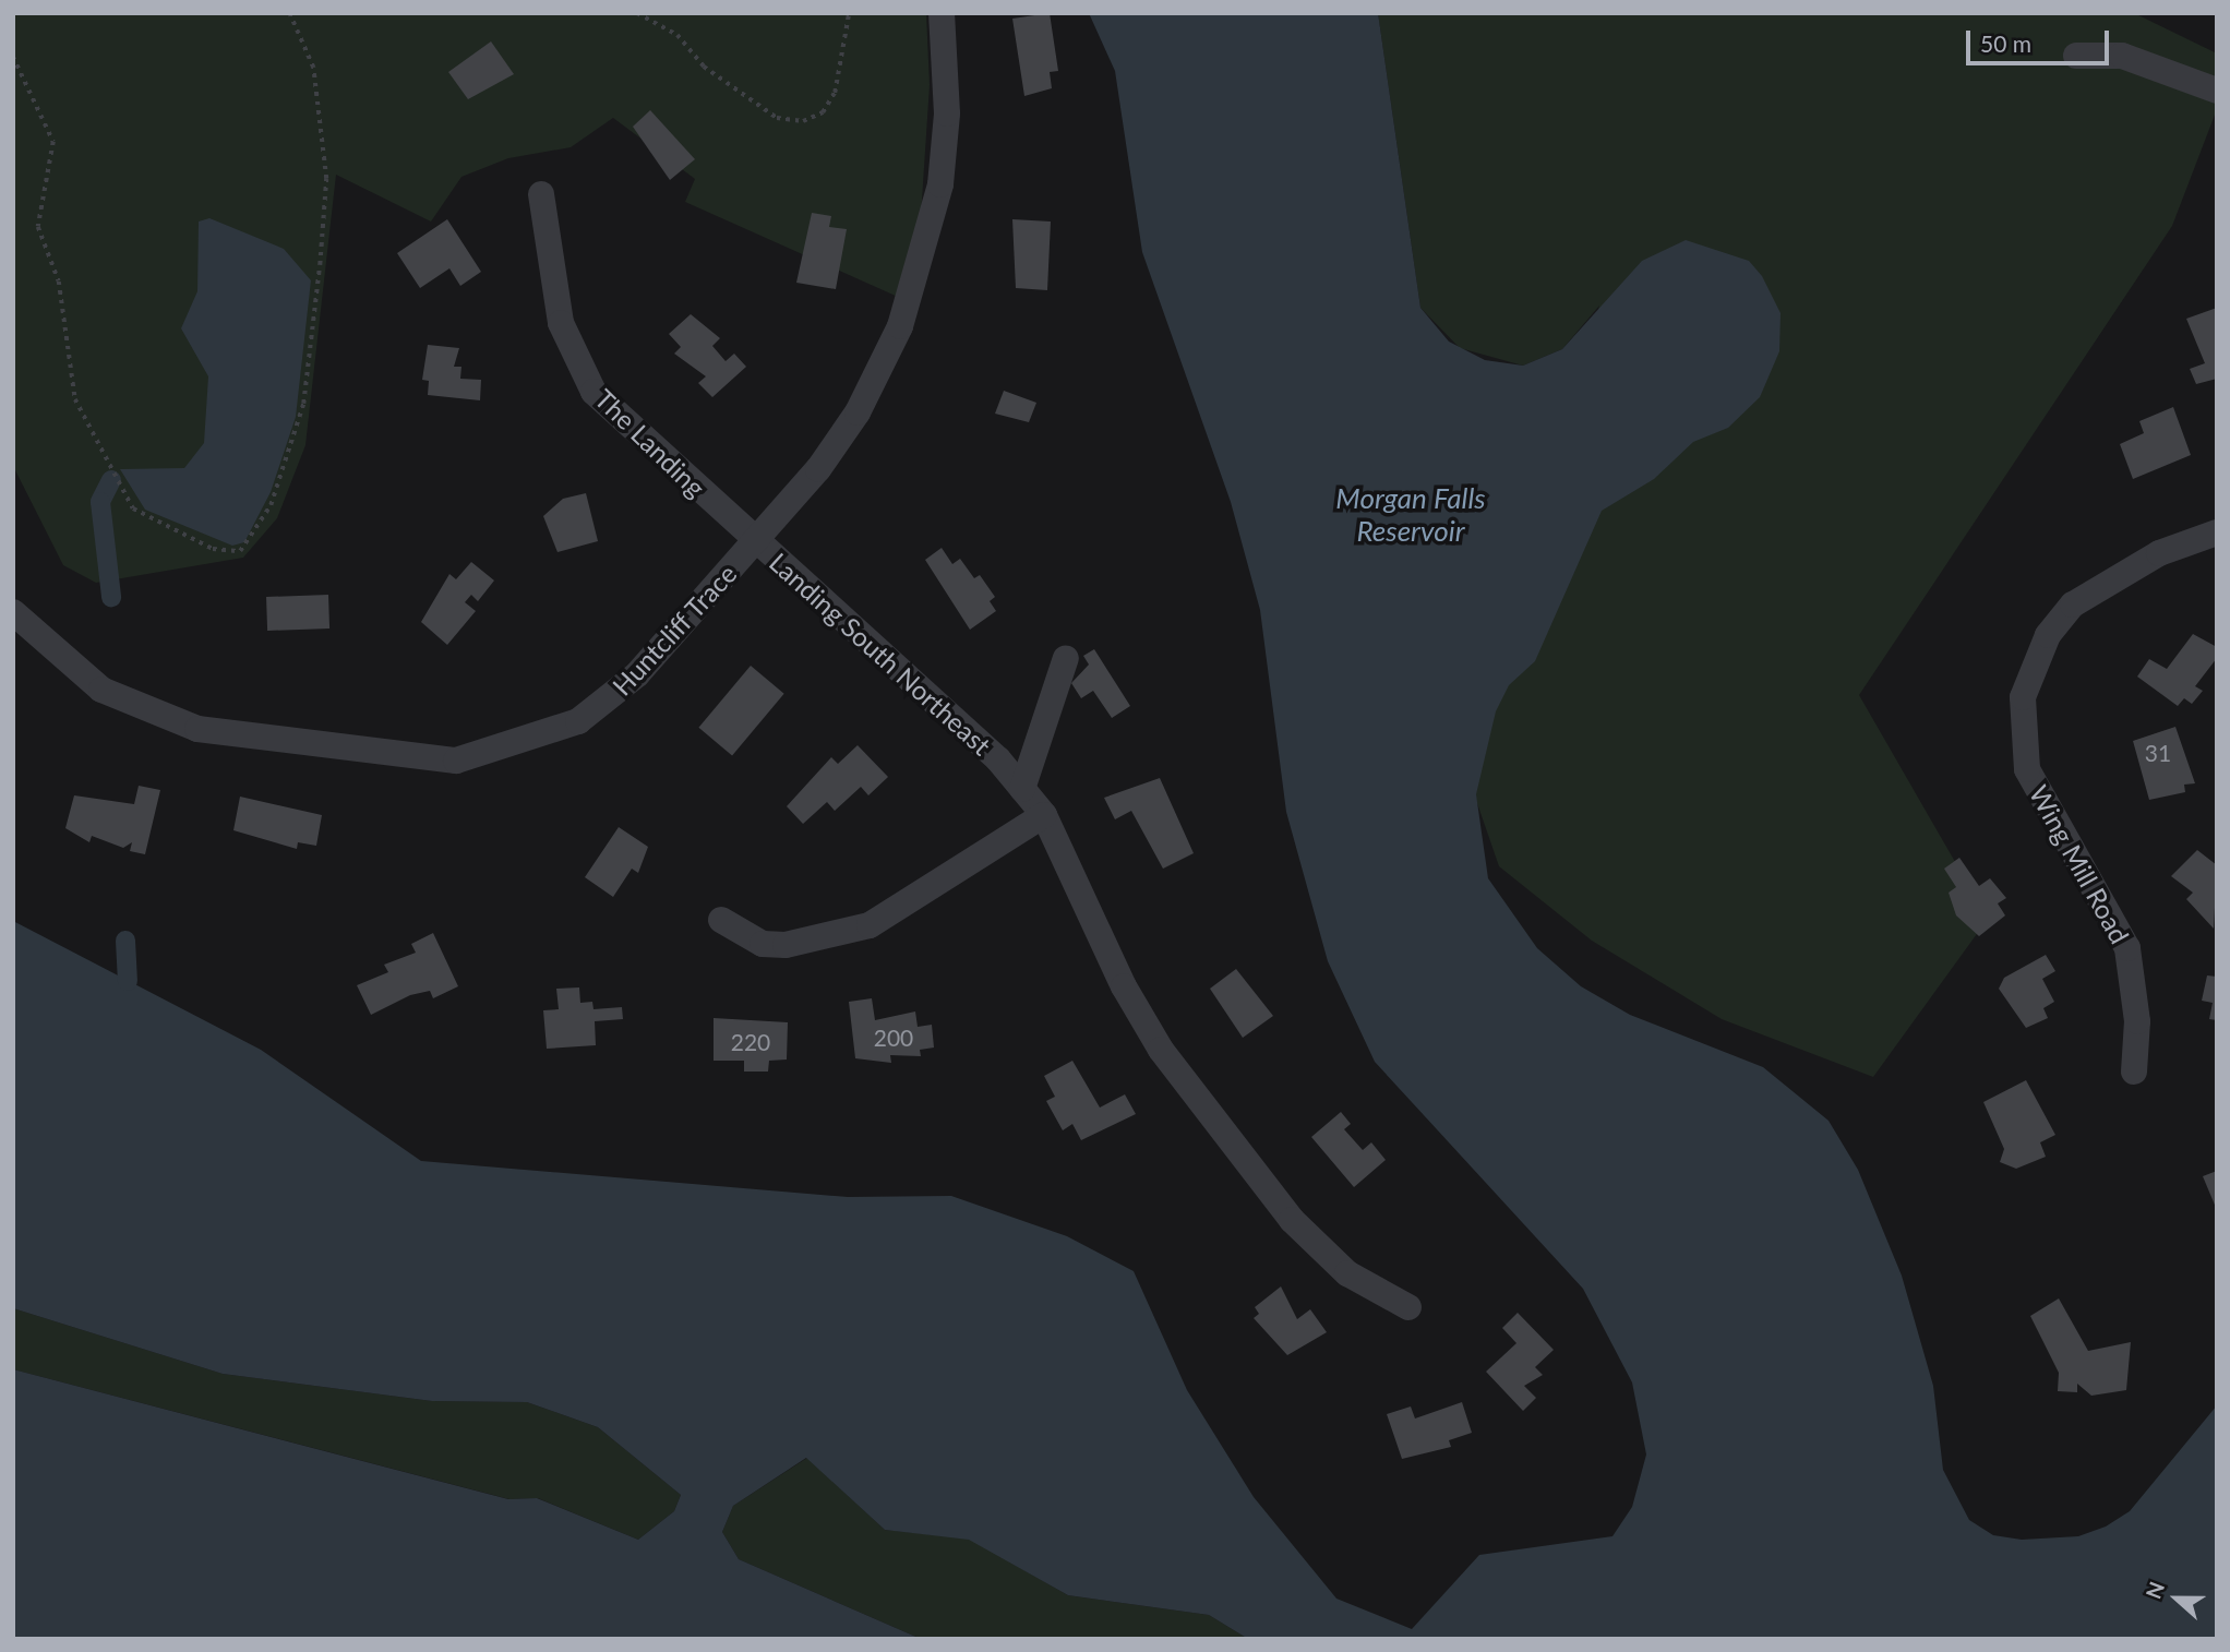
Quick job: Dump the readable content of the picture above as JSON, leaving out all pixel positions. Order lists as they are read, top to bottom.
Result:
{
  "streets": {
    "street": [
      "The Landing",
      "Huntcliff Trace",
      "Landing South Northeast",
      "Wing Mill Road"
    ]
  },
  "crossings": [
    ["The Landing", "Huntcliff Trace"],
    ["The Landing", "Landing South Northeast"],
    ["Huntcliff Trace", "Landing South Northeast"]
  ],
  "water": ["Morgan Falls Reservoir"],
  "house_numbers": ["31", "200", "220"],
  "scale_bar": "50 m",
  "north": "left"
}
